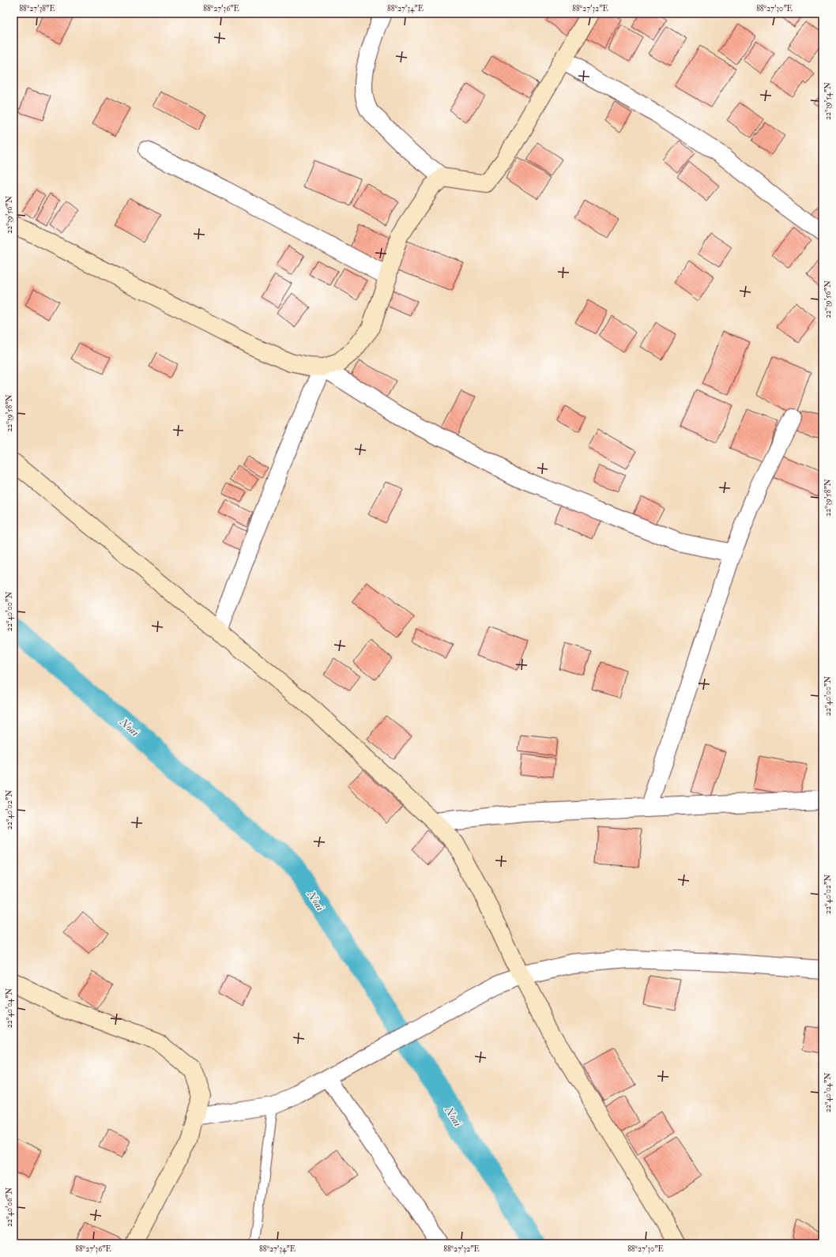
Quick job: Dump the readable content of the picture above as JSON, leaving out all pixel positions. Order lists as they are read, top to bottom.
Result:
{
  "water": ["Noai"],
  "coordinates": [
    "88°27'38\"E",
    "88°27'36\"E",
    "88°27'34\"E",
    "88°27'32\"E",
    "88°27'30\"E",
    "22°39'54\"N",
    "22°39'56\"N",
    "22°39'58\"N",
    "22°40'00\"N",
    "22°40'02\"N",
    "22°40'04\"N",
    "22°40'06\"N"
  ]
}
